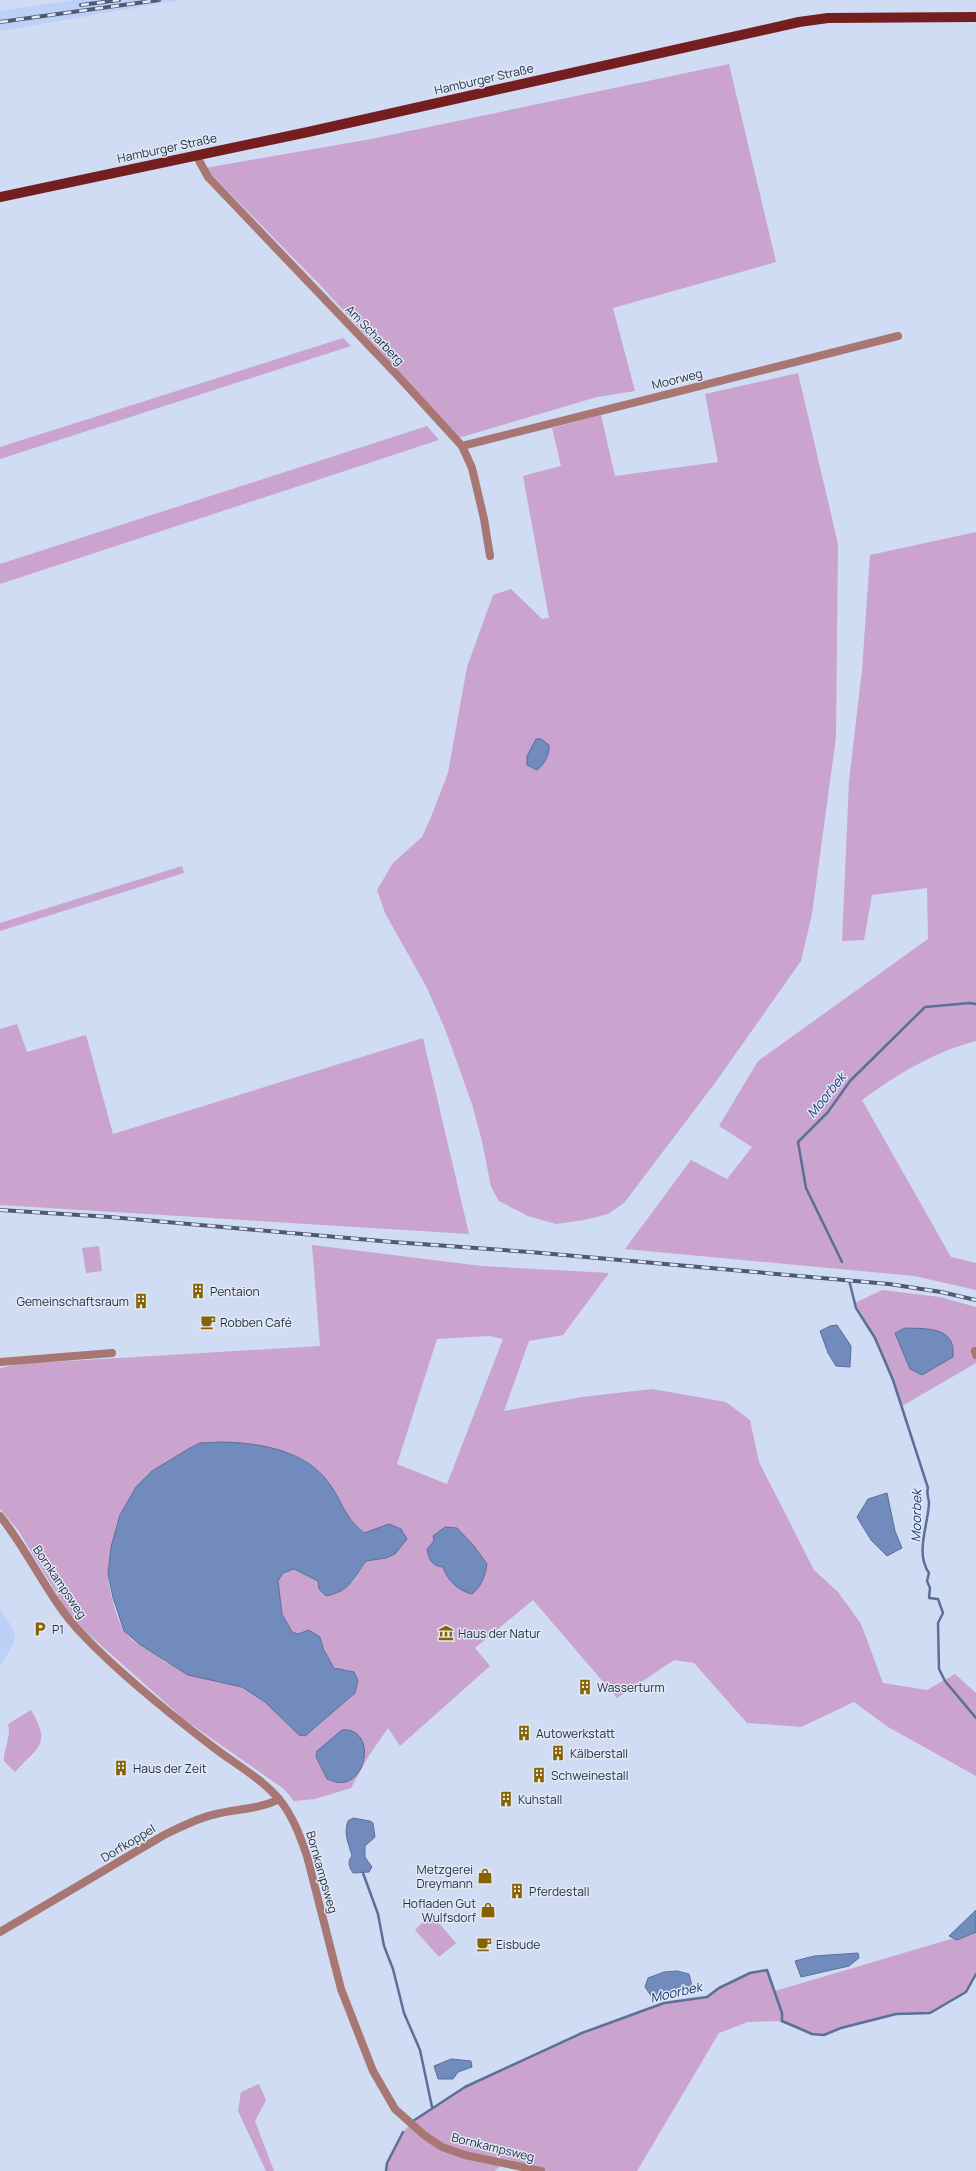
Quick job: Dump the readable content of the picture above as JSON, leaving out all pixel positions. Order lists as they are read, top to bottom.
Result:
{
  "streets": {
    "main road": ["Hamburger Straße"],
    "street": [
      "Am Scharberg",
      "Moorweg",
      "Bornkampsweg",
      "Dorfkoppel"
    ]
  },
  "crossings": [
    ["Hamburger Straße", "Am Scharberg"],
    ["Am Scharberg", "Moorweg"],
    ["Bornkampsweg", "Dorfkoppel"]
  ],
  "water": ["Moorbek"],
  "places": {
    "building": [
      "Pentaion",
      "Gemeinschaftsraum",
      "Wasserturm",
      "Autowerkstatt",
      "Kälberstall",
      "Haus der Zeit",
      "Schweinestall",
      "Kuhstall",
      "Pferdestall"
    ],
    "cafe": ["Robben Café", "Eisbude"],
    "parking": ["P1"],
    "museum": ["Haus der Natur"],
    "shop": ["Metzgerei Dreymann", "Hofladen Gut Wulfsdorf"]
  }
}
